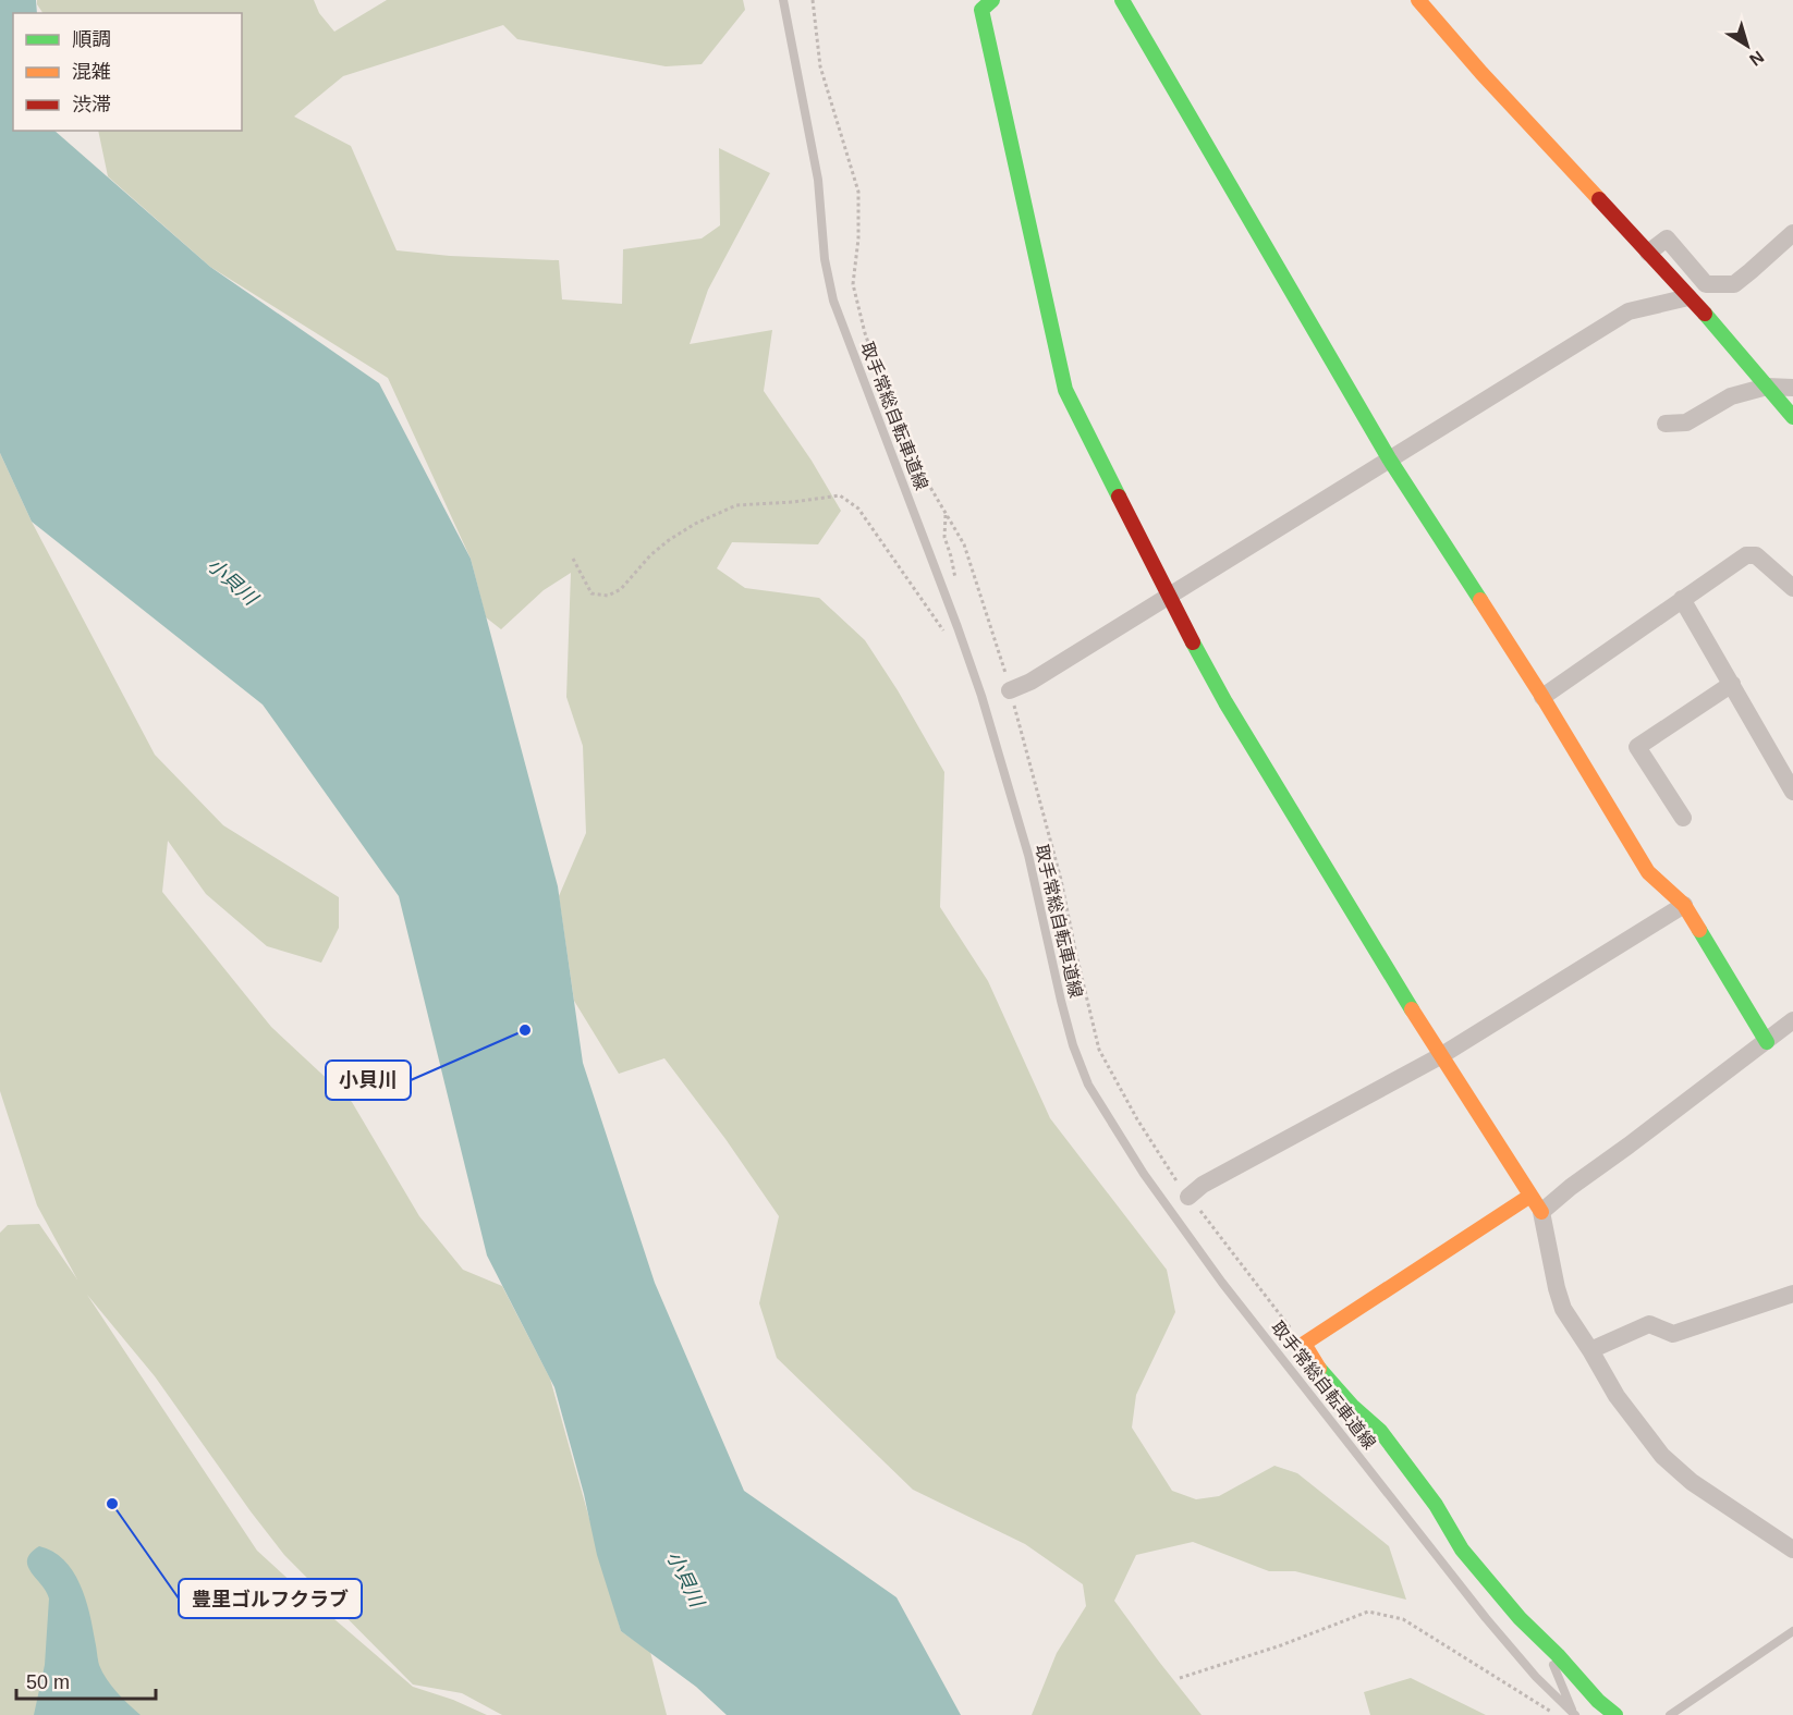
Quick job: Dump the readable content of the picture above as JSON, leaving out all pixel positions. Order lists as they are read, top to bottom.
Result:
{
  "streets": {
    "lane": ["取手常総自転車道線"]
  },
  "water": ["小貝川"],
  "places": ["小貝川", "豊里ゴルフクラブ"],
  "legend": ["順調", "混雑", "渋滞"],
  "scale_bar": "50 m",
  "north": "bottom right"
}
